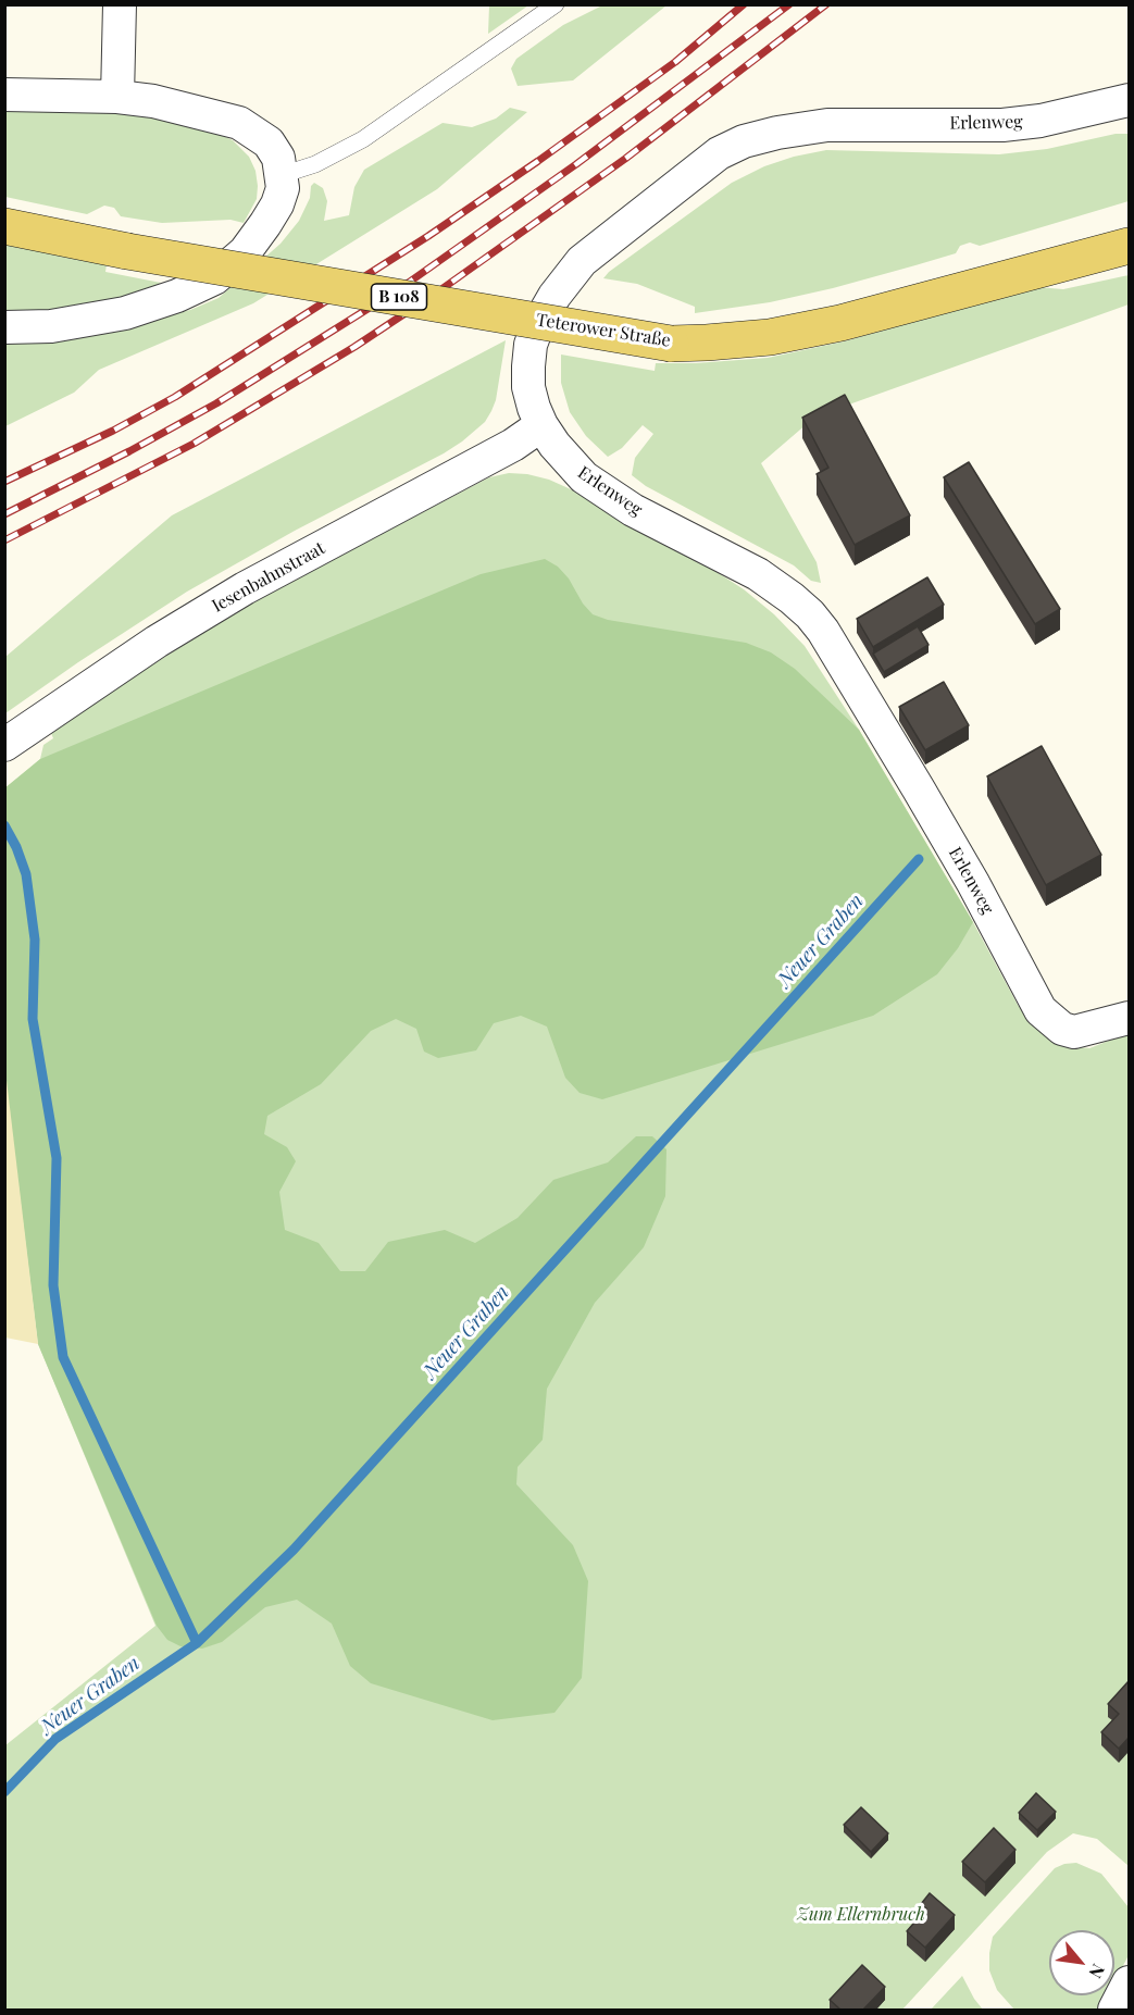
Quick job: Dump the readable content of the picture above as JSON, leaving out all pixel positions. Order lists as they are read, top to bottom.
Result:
{
  "streets": {
    "main road": ["B 108", "Teterower Straße"],
    "street": ["Erlenweg", "Iesenbahnstraat"]
  },
  "crossings": [
    ["Erlenweg", "Iesenbahnstraat"]
  ],
  "water": ["Neuer Graben"],
  "parks": ["Zum Ellernbruch"],
  "north": "bottom right"
}
